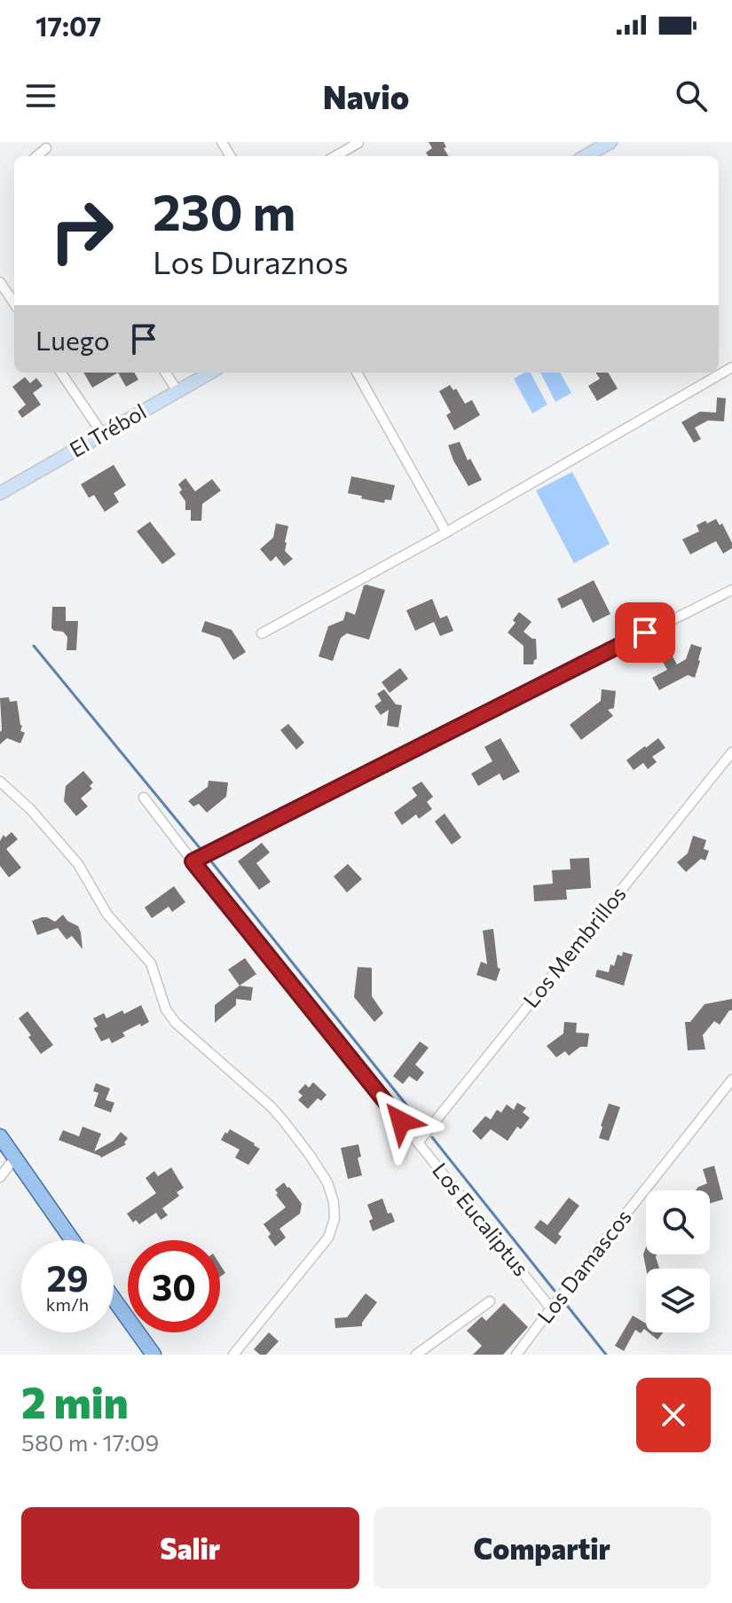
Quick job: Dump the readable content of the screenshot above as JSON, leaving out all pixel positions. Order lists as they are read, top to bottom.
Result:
{
  "streets": {
    "main road": ["El Trébol"],
    "street": ["Los Membrillos", "Los Eucaliptus", "Los Damascos"]
  },
  "crossings": [
    ["Los Membrillos", "Los Eucaliptus"],
    ["Los Eucaliptus", "Los Damascos"]
  ],
  "page": {
    "status": "17:07",
    "header": "Navio",
    "turn": ["230 m", "Los Duraznos"],
    "then": "Luego",
    "speed": "29 km/h",
    "limit": "30",
    "heading": ["2 min", "580 m · 17:09"],
    "buttons": ["Salir", "Compartir"]
  }
}
